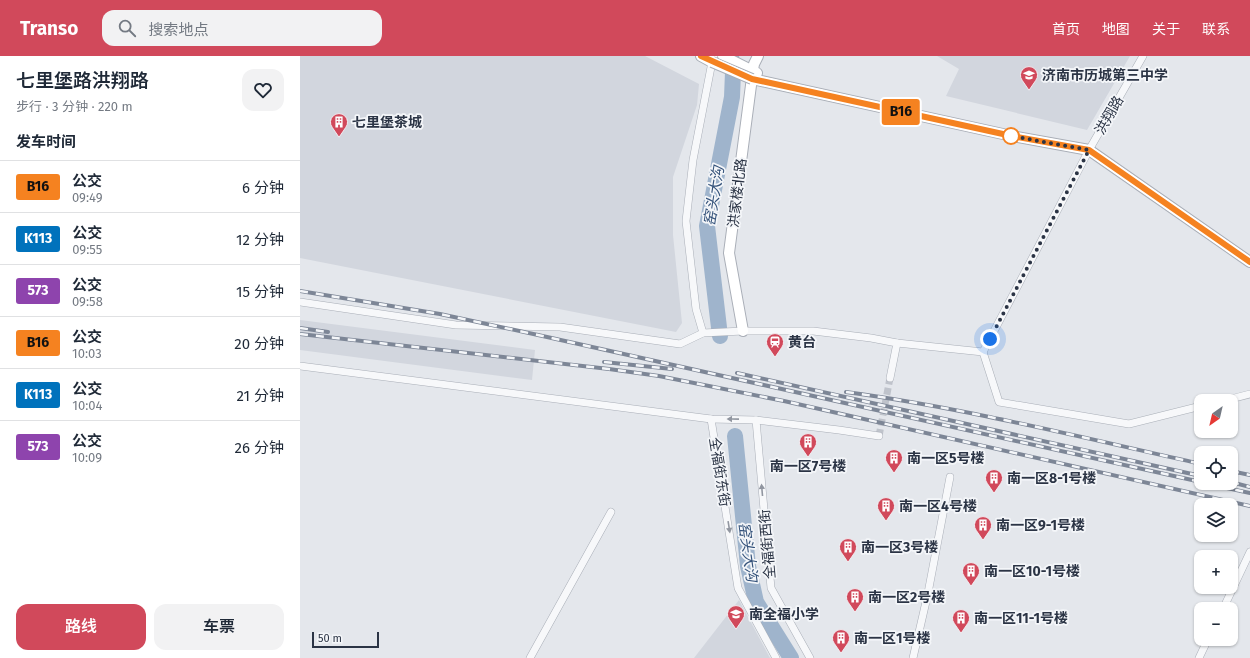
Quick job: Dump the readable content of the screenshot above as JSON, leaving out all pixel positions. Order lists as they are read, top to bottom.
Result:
{
  "streets": {
    "main road": ["洪家楼北路"],
    "street": ["洪翔路", "全福街东街", "全福街西街"]
  },
  "one_way": ["全福街东街", "全福街西街"],
  "water": ["窑头大沟"],
  "places": {
    "school or university": ["济南市历城第三中学", "南全福小学"],
    "building": [
      "七里堡茶城",
      "南一区7号楼",
      "南一区5号楼",
      "南一区8-1号楼",
      "南一区4号楼",
      "南一区9-1号楼",
      "南一区3号楼",
      "南一区10-1号楼",
      "南一区2号楼",
      "南一区11-1号楼",
      "南一区1号楼"
    ],
    "station": ["黄台"]
  },
  "lines": ["bus line B16"],
  "scale_bar": "50 m",
  "north": "bottom left",
  "page": {
    "header": "Transo",
    "search": "搜索地点",
    "nav": [
      "首页",
      "地图",
      "关于",
      "联系"
    ],
    "heading": [
      ["七里堡路洪翔路", "步行 · 3 分钟 · 220 m"],
      "发车时间"
    ],
    "on_map": "B16",
    "list": [
      {
        "mark": "B16",
        "name": "公交",
        "note": "09:49",
        "value": "6 分钟"
      },
      {
        "mark": "K113",
        "name": "公交",
        "note": "09:55",
        "value": "12 分钟"
      },
      {
        "mark": "573",
        "name": "公交",
        "note": "09:58",
        "value": "15 分钟"
      },
      {
        "mark": "B16",
        "name": "公交",
        "note": "10:03",
        "value": "20 分钟"
      },
      {
        "mark": "K113",
        "name": "公交",
        "note": "10:04",
        "value": "21 分钟"
      },
      {
        "mark": "573",
        "name": "公交",
        "note": "10:09",
        "value": "26 分钟"
      }
    ],
    "map_buttons": ["+", "−"],
    "buttons": ["路线", "车票"],
    "scale": "50 m"
  }
}
